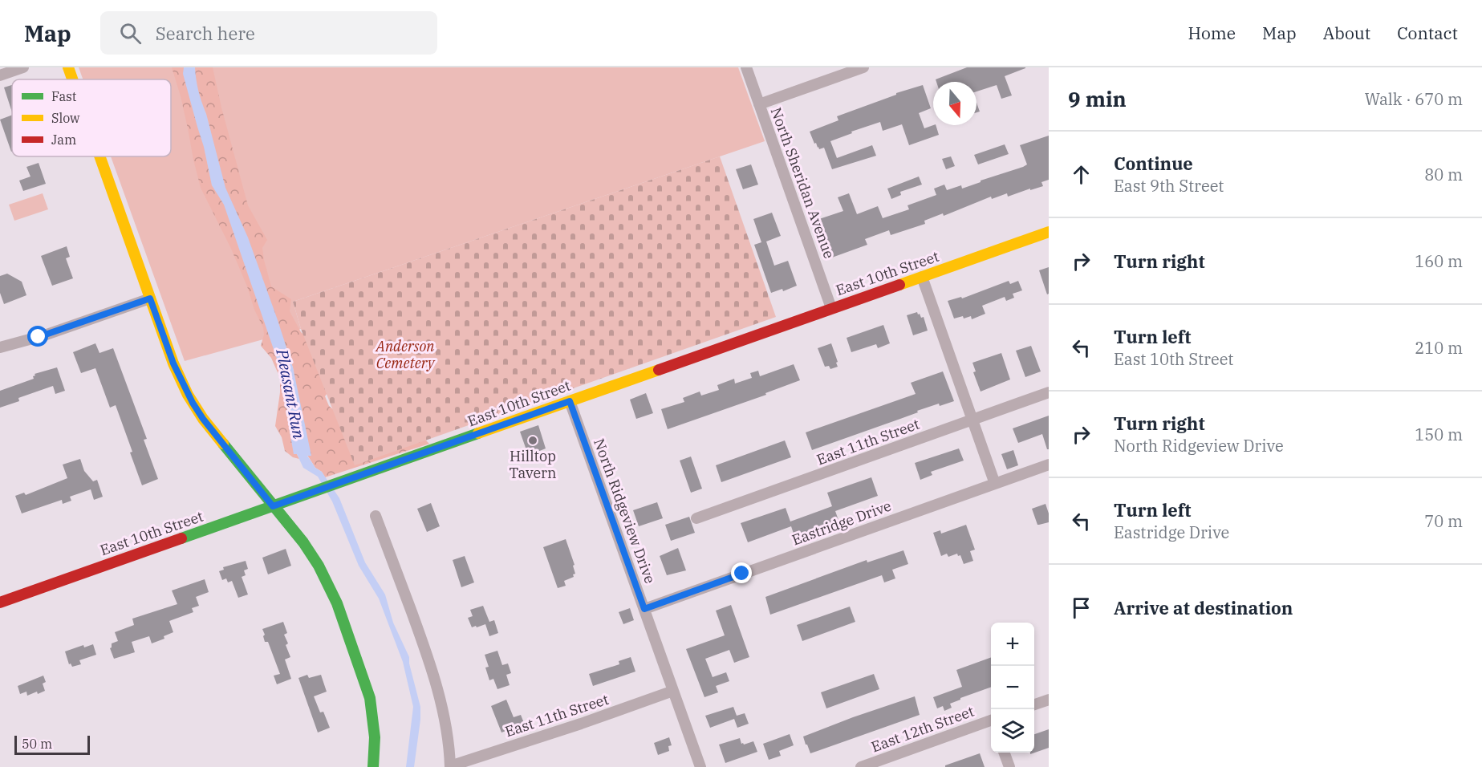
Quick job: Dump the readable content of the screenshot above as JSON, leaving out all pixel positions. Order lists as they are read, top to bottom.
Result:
{
  "streets": {
    "main road": ["East 10th Street"],
    "street": [
      "North Sheridan Avenue",
      "East 11th Street",
      "North Ridgeview Drive",
      "Eastridge Drive",
      "East 12th Street"
    ]
  },
  "crossings": [
    ["North Sheridan Avenue", "East 10th Street"],
    ["East 10th Street", "North Ridgeview Drive"],
    ["East 11th Street", "North Ridgeview Drive"],
    ["North Ridgeview Drive", "Eastridge Drive"]
  ],
  "water": ["Pleasant Run"],
  "parks": ["Anderson Cemetery"],
  "places": ["Hilltop Tavern"],
  "legend": ["Fast", "Slow", "Jam"],
  "scale_bar": "50 m",
  "north": "bottom",
  "page": {
    "header": "Map",
    "search": "Search here",
    "nav": [
      "Home",
      "Map",
      "About",
      "Contact"
    ],
    "heading": ["9 min", "Walk · 670 m"],
    "list": [
      ["Continue", "East 9th Street", "80 m"],
      ["Turn right", "160 m"],
      ["Turn left", "East 10th Street", "210 m"],
      ["Turn right", "North Ridgeview Drive", "150 m"],
      ["Turn left", "Eastridge Drive", "70 m"],
      "Arrive at destination"
    ],
    "map_buttons": ["+", "−"],
    "scale": "50 m"
  }
}
